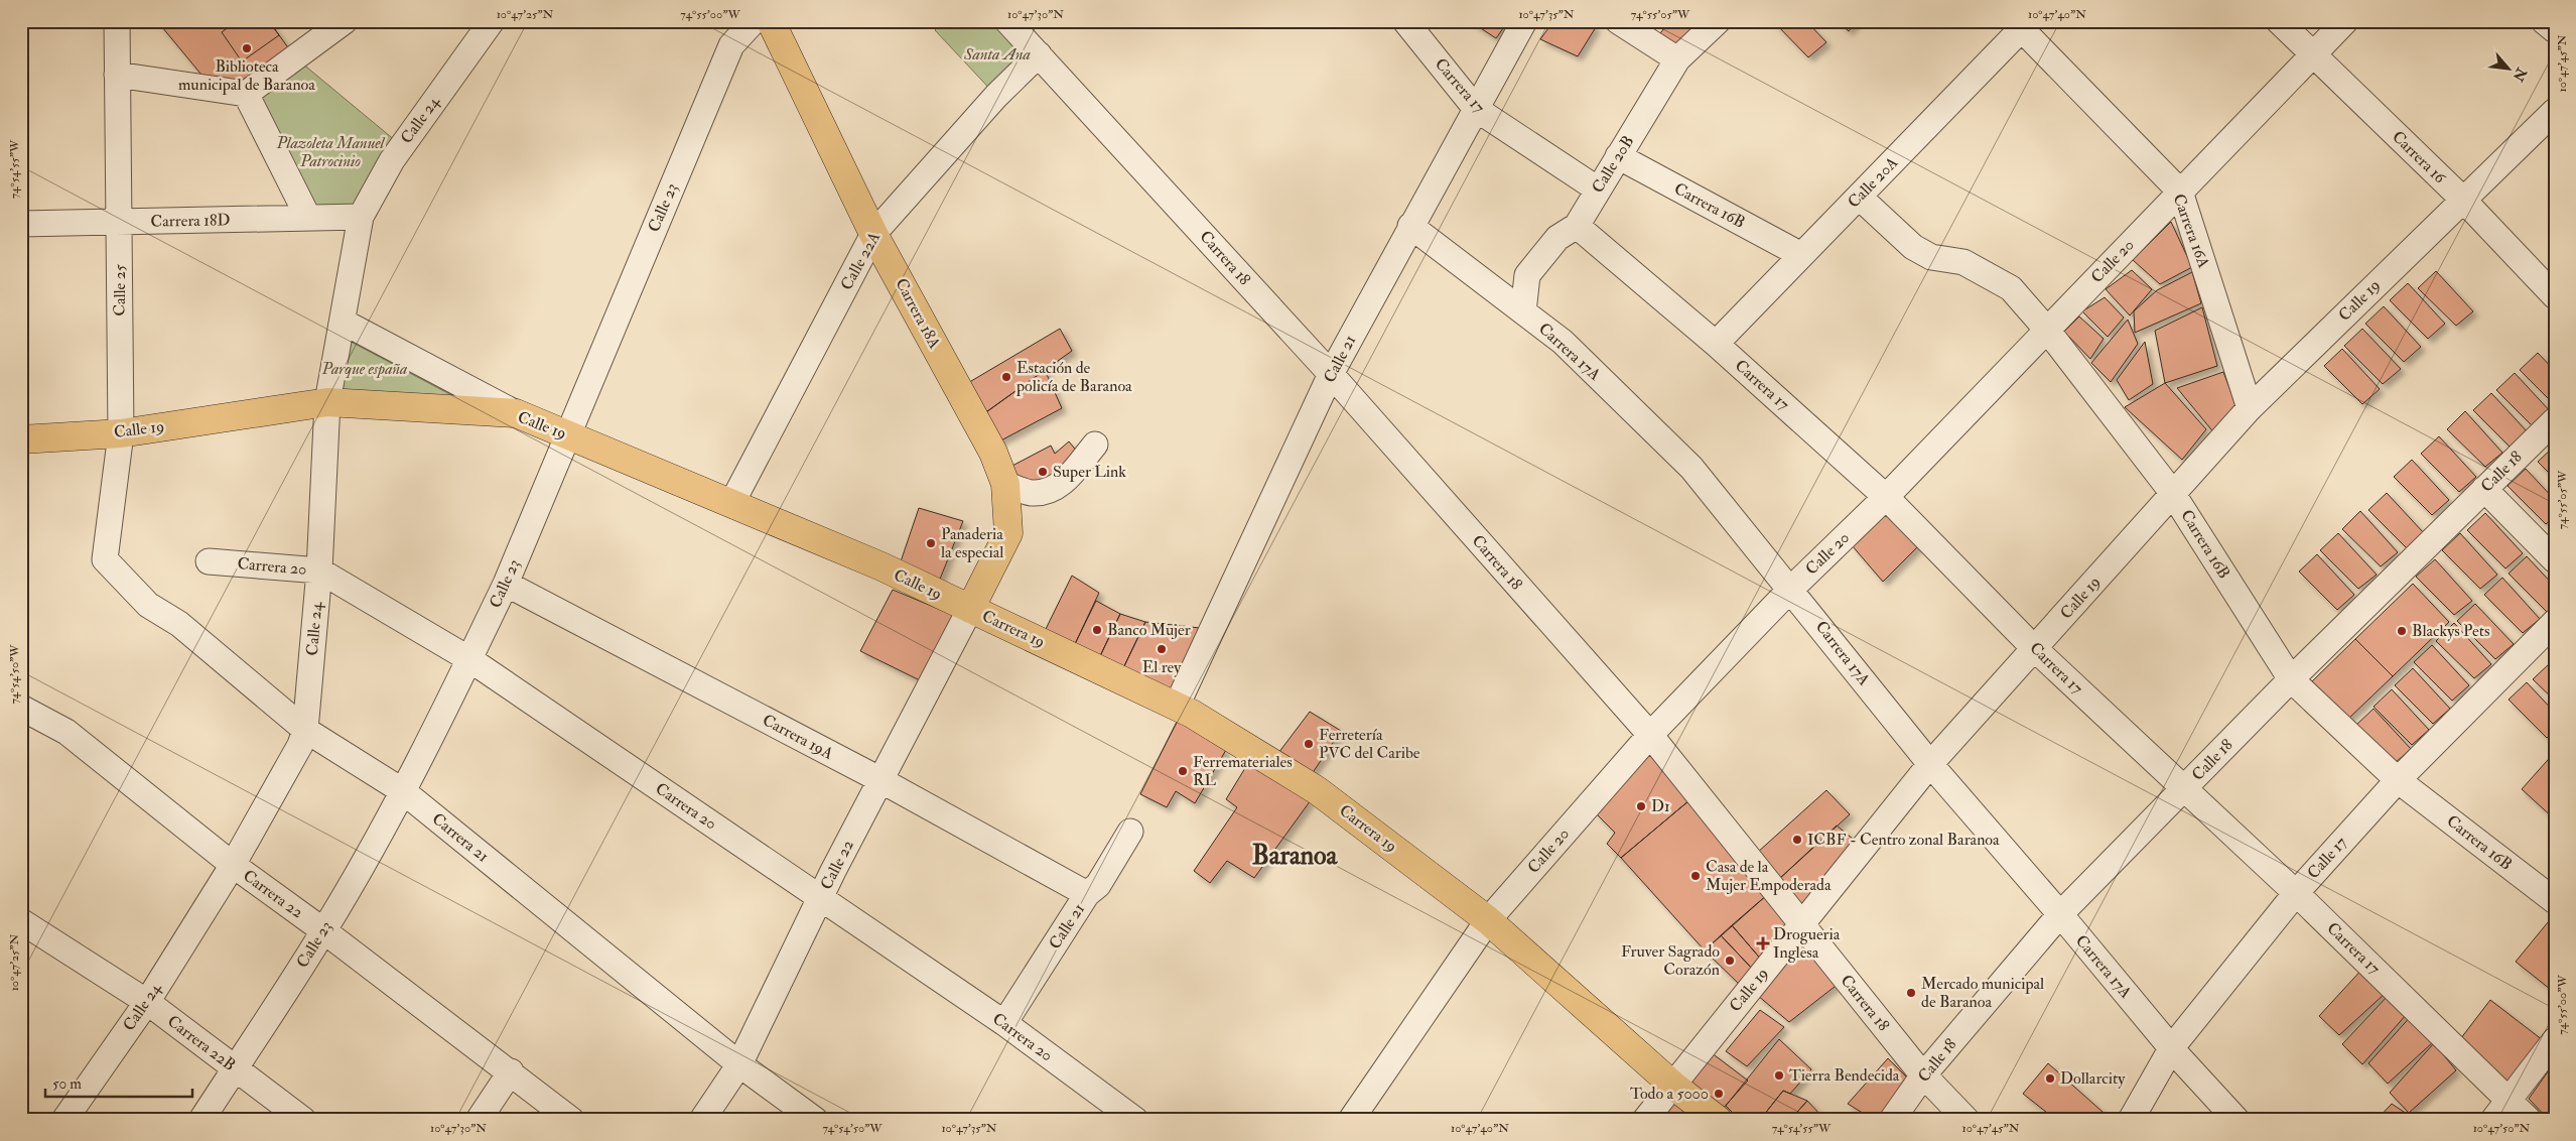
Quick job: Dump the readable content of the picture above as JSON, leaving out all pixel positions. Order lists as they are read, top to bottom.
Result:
{
  "streets": {
    "main road": ["Calle 19", "Carrera 18A", "Carrera 19"],
    "street": [
      "Carrera 17",
      "Calle 24",
      "Carrera 16",
      "Calle 20B",
      "Calle 20A",
      "Carrera 16B",
      "Calle 23",
      "Carrera 18D",
      "Carrera 16A",
      "Carrera 18",
      "Calle 22A",
      "Calle 20",
      "Calle 25",
      "Carrera 17A",
      "Calle 21",
      "Calle 18",
      "Carrera 20",
      "Carrera 19A",
      "Carrera 21",
      "Calle 17",
      "Calle 22",
      "Carrera 22",
      "Carrera 22B"
    ]
  },
  "crossings": [
    ["Carrera 17", "Calle 20B"],
    ["Carrera 17", "Calle 20A"],
    ["Carrera 17", "Calle 20"],
    ["Carrera 17", "Calle 19"],
    ["Carrera 17", "Calle 21"],
    ["Carrera 17", "Calle 18"],
    ["Carrera 17", "Calle 17"],
    ["Calle 24", "Carrera 18D"],
    ["Calle 24", "Calle 19"],
    ["Calle 24", "Carrera 20"],
    ["Calle 24", "Carrera 21"],
    ["Calle 24", "Carrera 22"],
    ["Calle 24", "Carrera 22B"],
    ["Carrera 16", "Calle 20"],
    ["Carrera 16", "Calle 19"],
    ["Calle 20B", "Carrera 16B"],
    ["Calle 20B", "Carrera 17A"],
    ["Calle 20A", "Carrera 16B"],
    ["Calle 20A", "Carrera 16A"],
    ["Carrera 16B", "Calle 20"],
    ["Carrera 16B", "Calle 19"],
    ["Carrera 16B", "Calle 18"],
    ["Carrera 16B", "Calle 17"],
    ["Calle 23", "Calle 19"],
    ["Calle 23", "Carrera 20"],
    ["Calle 23", "Carrera 19A"],
    ["Calle 23", "Carrera 21"],
    ["Calle 23", "Carrera 22"],
    ["Calle 23", "Carrera 22B"],
    ["Carrera 18D", "Calle 25"],
    ["Carrera 16A", "Calle 20"],
    ["Carrera 16A", "Calle 19"],
    ["Carrera 18", "Calle 22A"],
    ["Carrera 18", "Calle 20"],
    ["Carrera 18", "Calle 19"],
    ["Carrera 18", "Calle 21"],
    ["Carrera 18", "Calle 18"],
    ["Calle 22A", "Calle 19"],
    ["Calle 22A", "Carrera 18A"],
    ["Calle 20", "Carrera 17A"],
    ["Calle 20", "Carrera 19"],
    ["Calle 25", "Calle 19"],
    ["Calle 25", "Carrera 21"],
    ["Calle 19", "Carrera 18A"],
    ["Calle 19", "Carrera 17A"],
    ["Calle 19", "Carrera 19"],
    ["Calle 19", "Calle 22"],
    ["Carrera 18A", "Carrera 19"],
    ["Carrera 18A", "Calle 22"],
    ["Carrera 17A", "Calle 21"],
    ["Carrera 17A", "Calle 18"],
    ["Carrera 17A", "Calle 17"],
    ["Calle 21", "Carrera 20"],
    ["Calle 21", "Carrera 19"],
    ["Calle 21", "Carrera 19A"],
    ["Carrera 20", "Calle 22"],
    ["Carrera 19", "Calle 22"],
    ["Carrera 19A", "Calle 22"],
    ["Carrera 21", "Calle 22"]
  ],
  "districts": ["Baranoa"],
  "parks": ["Santa Ana", "Plazoleta Manuel Patrocinio", "Parque españa"],
  "places": {
    "other": [
      "Biblioteca municipal de Baranoa",
      "Estación de policía de Baranoa",
      "Super Link",
      "Panaderia la especial",
      "Banco Mujer",
      "Blackys Pets",
      "El rey",
      "Ferretería PVC del Caribe",
      "Ferremateriales RL",
      "D1",
      "ICBF - Centro zonal Baranoa",
      "Casa de la Mujer Empoderada",
      "Fruver Sagrado Corazón",
      "Mercado municipal de Baranoa",
      "Tierra Bendecida",
      "Dollarcity",
      "Todo a 5000"
    ],
    "health": ["Drogueria Inglesa"]
  },
  "scale_bar": "50 m",
  "north": "bottom right",
  "coordinates": [
    "10°47'25\"N",
    "74°55'00\"W",
    "10°47'30\"N",
    "10°47'35\"N",
    "74°55'05\"W",
    "10°47'40\"N",
    "10°47'45\"N",
    "74°54'55\"W",
    "74°54'50\"W",
    "10°47'50\"N"
  ]
}
